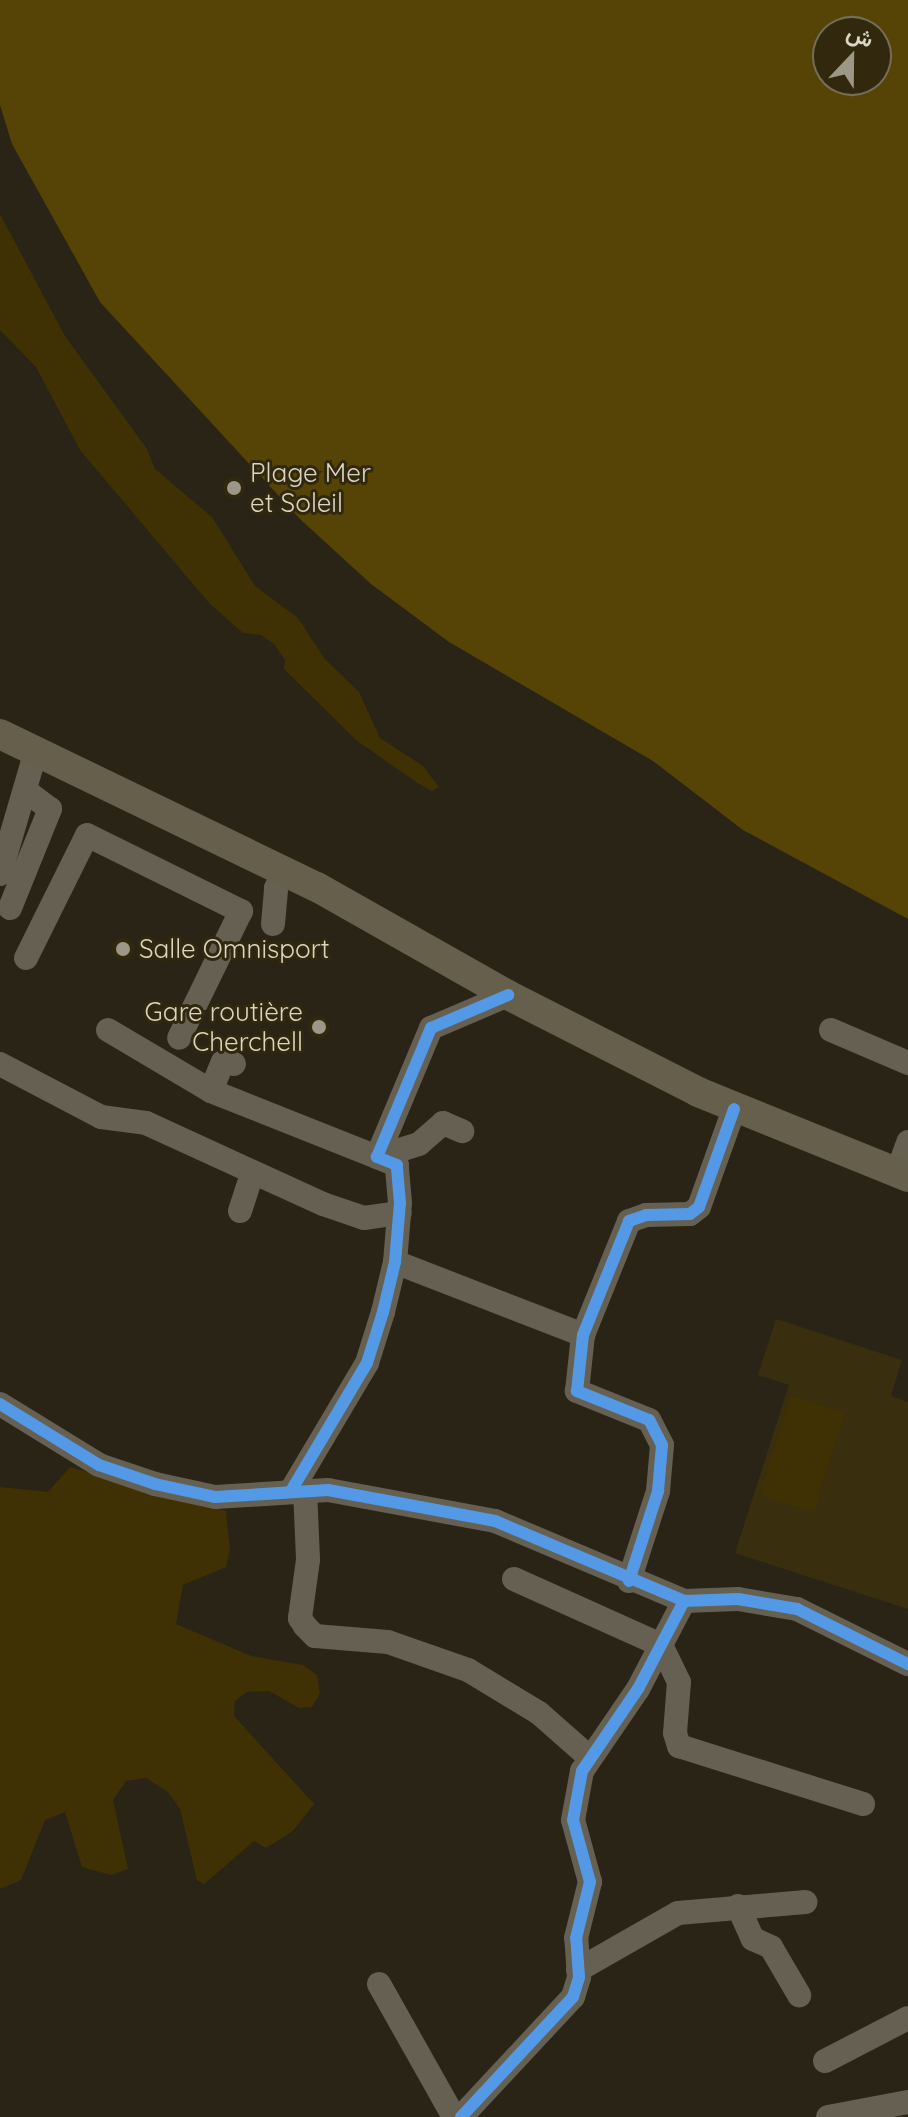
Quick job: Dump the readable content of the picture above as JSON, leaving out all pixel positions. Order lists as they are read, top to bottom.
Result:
{
  "places": ["Plage Mer et Soleil", "Salle Omnisport", "Gare routière Cherchell"],
  "north": "top"
}
